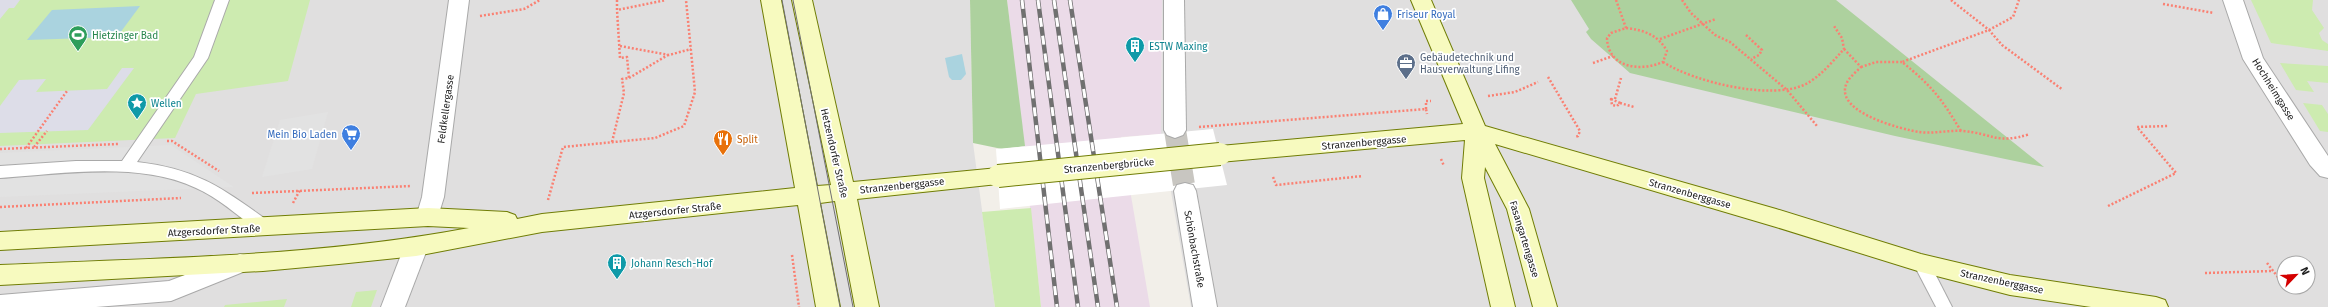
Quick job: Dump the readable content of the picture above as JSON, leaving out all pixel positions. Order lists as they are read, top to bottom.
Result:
{
  "streets": {
    "main road": [
      "Stranzenberggasse",
      "Hetzendorfer Straße",
      "Stranzenbergbrücke",
      "Atzgersdorfer Straße",
      "Fasangartengasse"
    ],
    "street": ["Hochheimgasse", "Feldkellergasse", "Schönbachstraße"]
  },
  "crossings": [
    ["Feldkellergasse", "Atzgersdorfer Straße"],
    ["Stranzenberggasse", "Hetzendorfer Straße"],
    ["Stranzenberggasse", "Stranzenbergbrücke"],
    ["Stranzenberggasse", "Atzgersdorfer Straße"],
    ["Stranzenberggasse", "Fasangartengasse"]
  ],
  "places": {
    "shop": ["Friseur Royal"],
    "sports": ["Hietzinger Bad"],
    "building": ["ESTW Maxing", "Johann Resch-Hof"],
    "office": ["Gebäudetechnik und Hausverwaltung Lifing"],
    "place": ["Wellen"],
    "supermarket": ["Mein Bio Laden"],
    "restaurant": ["Split"]
  },
  "north": "top right"
}
